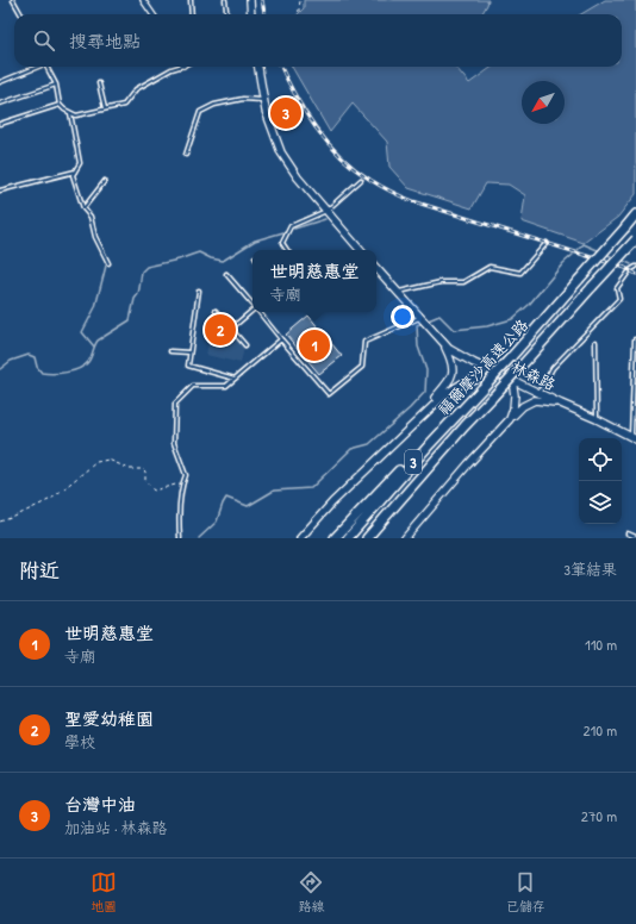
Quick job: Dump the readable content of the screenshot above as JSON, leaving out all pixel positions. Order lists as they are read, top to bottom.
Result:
{
  "streets": {
    "highway": ["福爾摩沙高速公路", "3"],
    "street": ["林森路"]
  },
  "north": "bottom left",
  "page": {
    "search": "搜尋地點",
    "pins": ["3", "2", "1"],
    "popup": ["世明慈惠堂", "寺廟"],
    "heading": ["附近", "3筆結果"],
    "list": [
      {
        "mark": "1",
        "name": "世明慈惠堂",
        "note": "寺廟",
        "value": "110 m"
      },
      {
        "mark": "2",
        "name": "聖愛幼稚園",
        "note": "學校",
        "value": "210 m"
      },
      {
        "mark": "3",
        "name": "台灣中油",
        "note": "加油站 · 林森路",
        "value": "270 m"
      }
    ],
    "nav": ["地圖", "路線", "已儲存"]
  }
}
